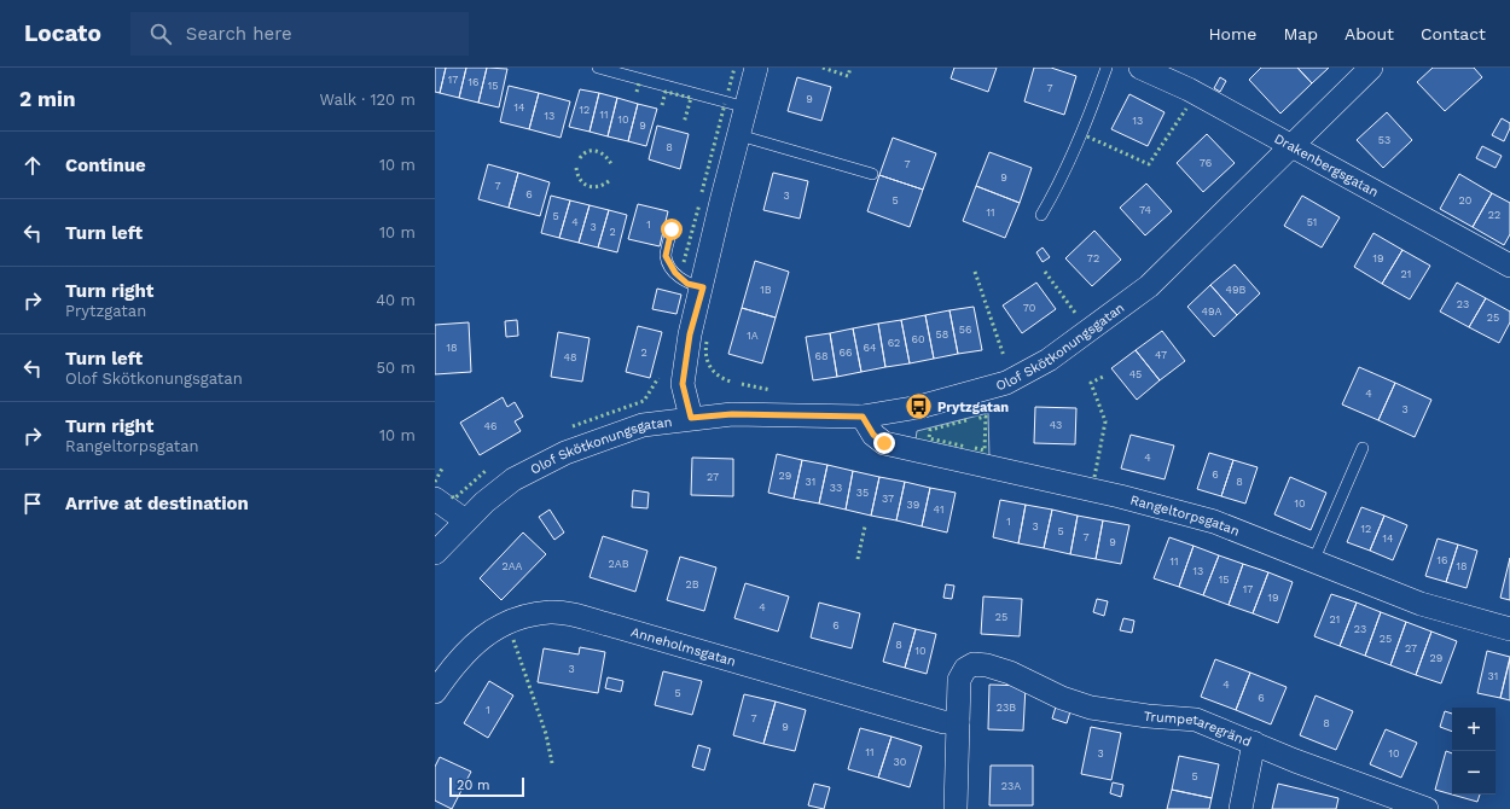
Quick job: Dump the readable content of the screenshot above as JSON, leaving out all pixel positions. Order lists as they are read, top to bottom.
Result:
{
  "streets": {
    "street": [
      "Drakenbergsgatan",
      "Olof Skötkonungsgatan",
      "Rangeltorpsgatan",
      "Anneholmsgatan",
      "Trumpetaregränd"
    ]
  },
  "crossings": [
    ["Drakenbergsgatan", "Olof Skötkonungsgatan"],
    ["Olof Skötkonungsgatan", "Rangeltorpsgatan"],
    ["Anneholmsgatan", "Trumpetaregränd"]
  ],
  "places": {
    "bus stop": ["Prytzgatan"]
  },
  "house_numbers": [
    "17",
    "16",
    "15",
    "7",
    "9",
    "14",
    "12",
    "11",
    "13",
    "10",
    "13",
    "9",
    "53",
    "8",
    "76",
    "7",
    "9",
    "7",
    "6",
    "3",
    "5",
    "20",
    "74",
    "11",
    "22",
    "5",
    "4",
    "51",
    "1",
    "3",
    "2",
    "72",
    "19",
    "21",
    "1B",
    "49B",
    "23",
    "70",
    "49A",
    "25",
    "56",
    "58",
    "1A",
    "60",
    "62",
    "18",
    "64",
    "2",
    "66",
    "47",
    "68",
    "48",
    "45",
    "4",
    "3",
    "43",
    "46",
    "4",
    "6",
    "29",
    "27",
    "31",
    "8",
    "33",
    "35",
    "37",
    "10",
    "39",
    "41",
    "1",
    "3",
    "12",
    "5",
    "7",
    "14",
    "9",
    "16",
    "11",
    "2AB",
    "2AA",
    "18",
    "13",
    "15",
    "2B",
    "17",
    "19",
    "4",
    "25",
    "21",
    "6",
    "23",
    "25",
    "8",
    "27",
    "10",
    "29",
    "3",
    "31",
    "4",
    "5",
    "6",
    "23B",
    "1",
    "7",
    "8",
    "9",
    "11",
    "3",
    "10",
    "30",
    "5",
    "23A"
  ],
  "scale_bar": "20 m",
  "page": {
    "header": "Locato",
    "search": "Search here",
    "nav": [
      "Home",
      "Map",
      "About",
      "Contact"
    ],
    "heading": ["2 min", "Walk · 120 m"],
    "list": [
      ["Continue", "10 m"],
      ["Turn left", "10 m"],
      ["Turn right", "Prytzgatan", "40 m"],
      ["Turn left", "Olof Skötkonungsgatan", "50 m"],
      ["Turn right", "Rangeltorpsgatan", "10 m"],
      "Arrive at destination"
    ],
    "map_buttons": ["+", "−"],
    "scale": "20 m"
  }
}
